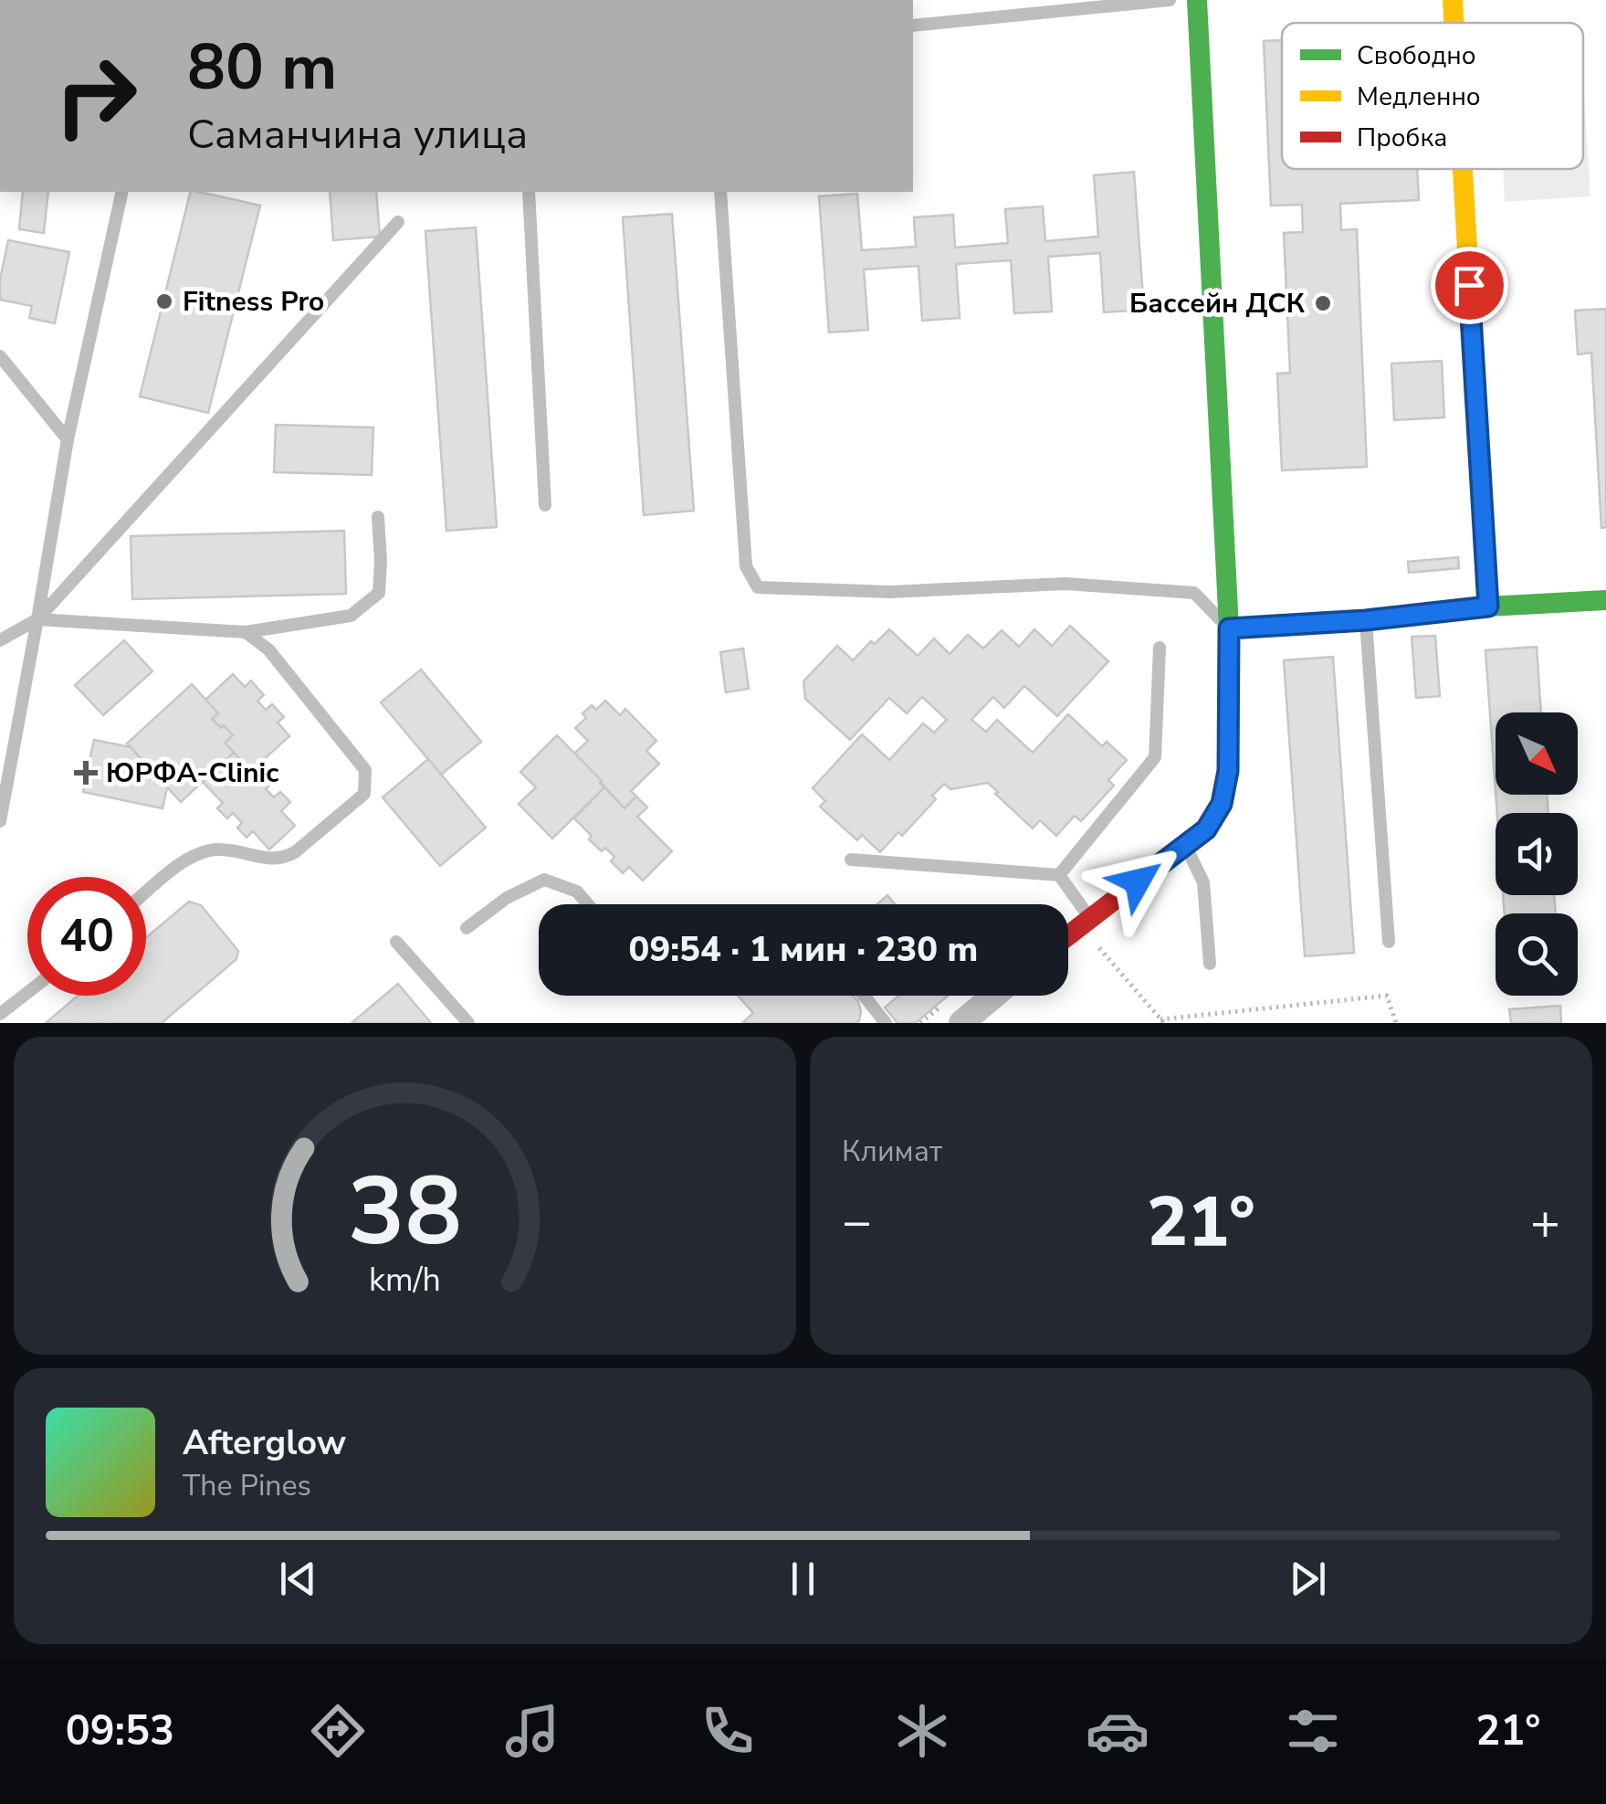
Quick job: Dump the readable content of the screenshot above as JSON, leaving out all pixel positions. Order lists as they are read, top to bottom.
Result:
{
  "places": {
    "other": ["Fitness Pro", "Бассейн ДСК"],
    "health": ["ЮРФА-Clinic"]
  },
  "legend": ["Свободно", "Медленно", "Пробка"],
  "north": "bottom right",
  "page": {
    "turn": ["80 m", "Саманчина улица"],
    "limit": "40",
    "trip": "09:54 · 1 мин · 230 m",
    "tile": "Климат",
    "heat": ["−", "21°", "+"],
    "song": ["Afterglow", "The Pines"],
    "tabs": ["09:53", "21°"],
    "gauge": ["38", "km/h"]
  }
}
